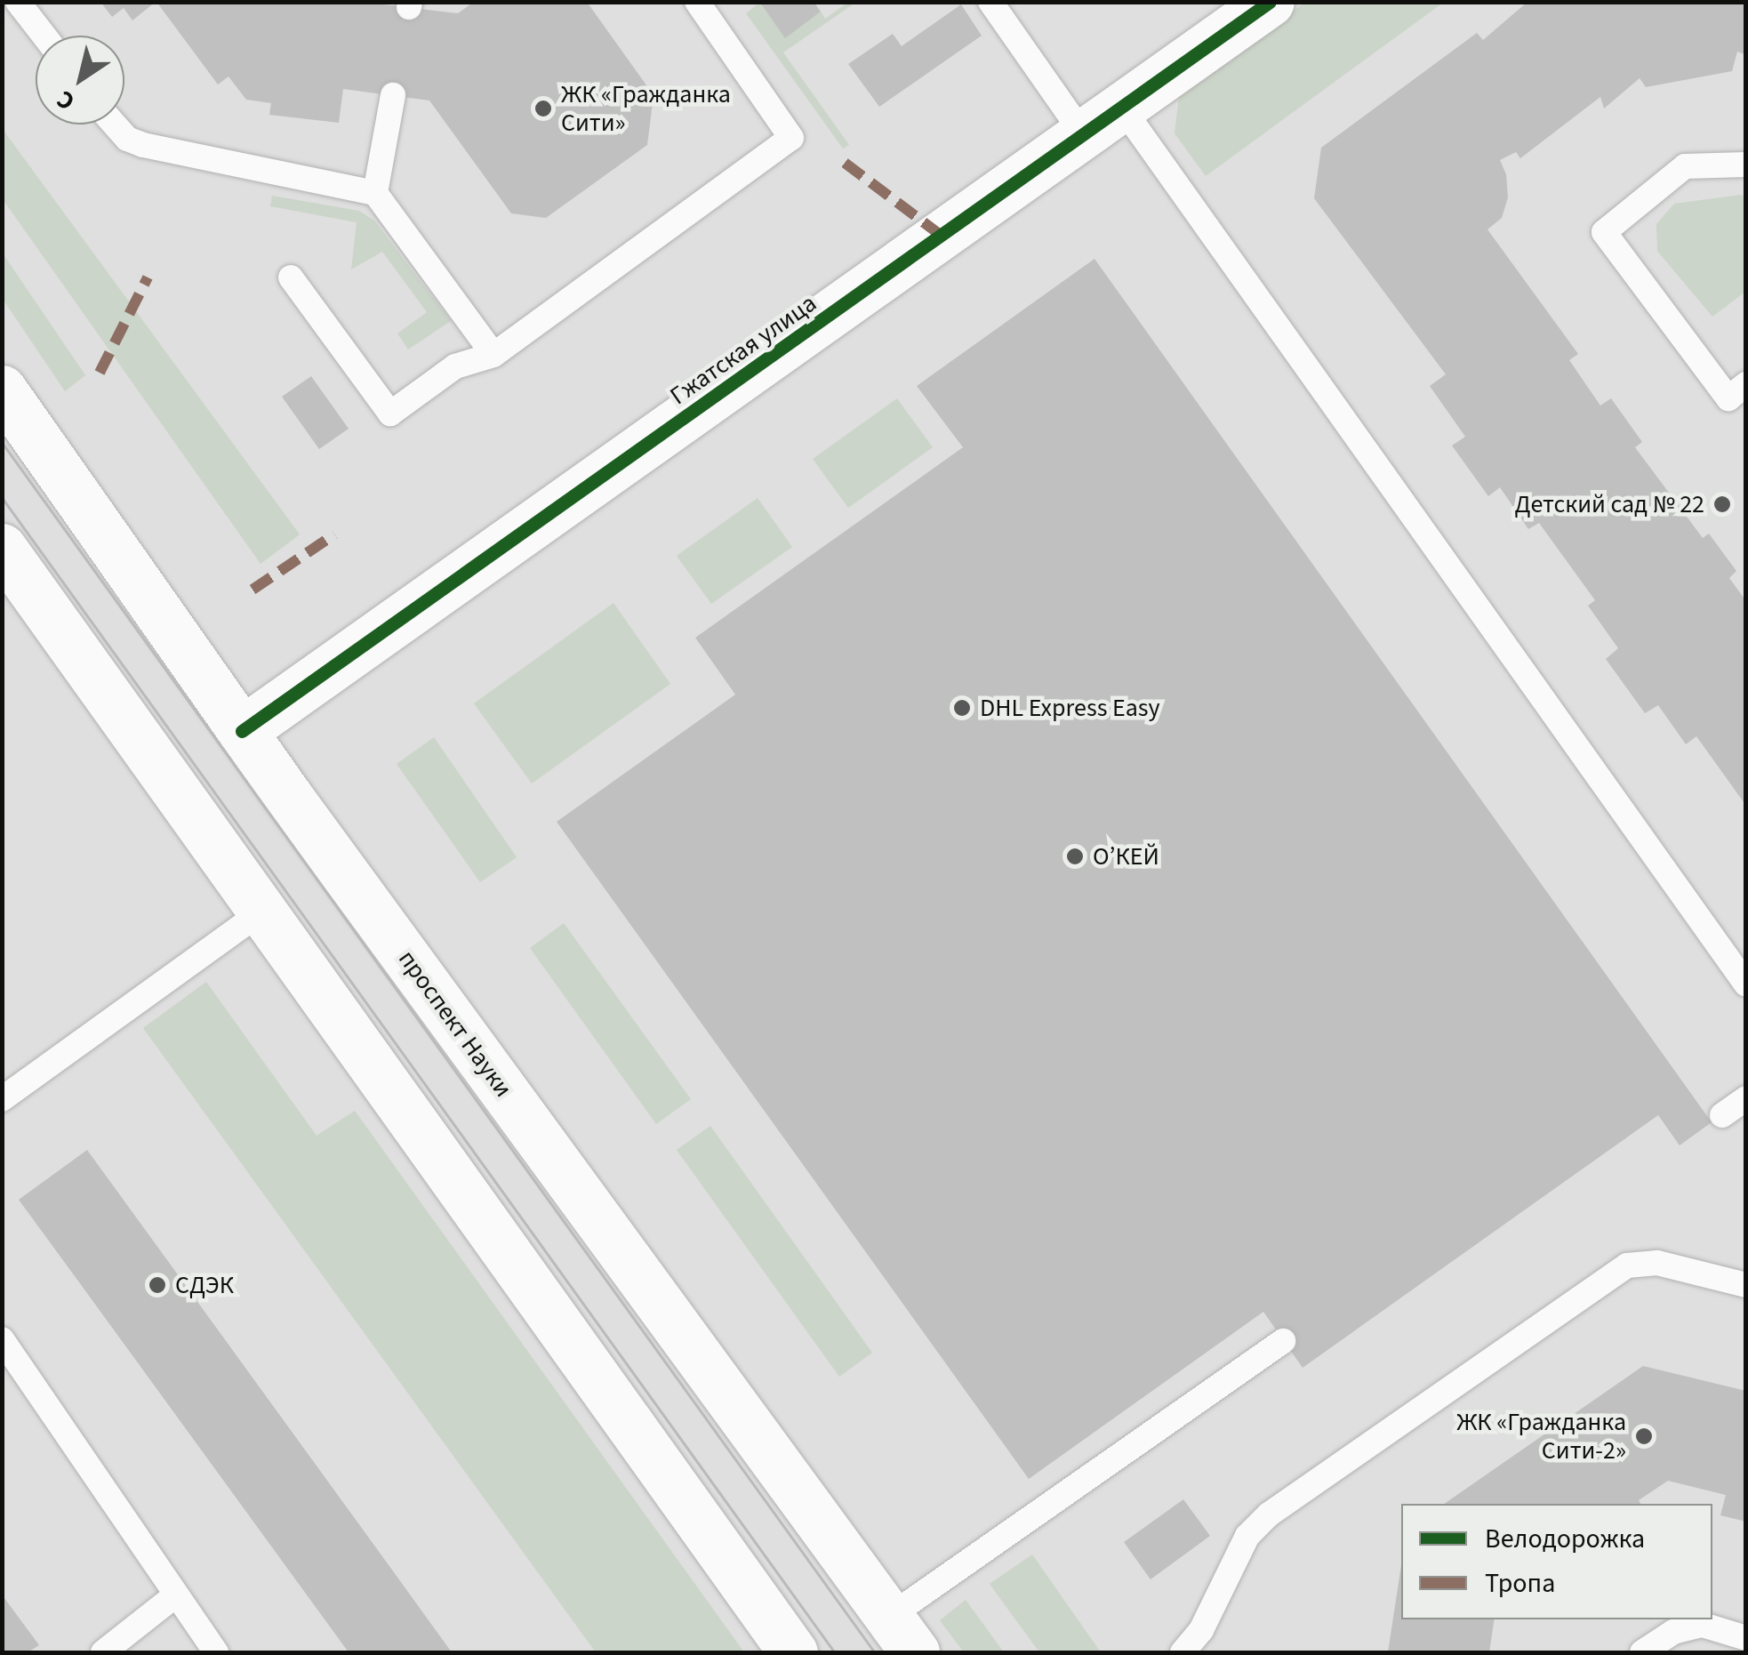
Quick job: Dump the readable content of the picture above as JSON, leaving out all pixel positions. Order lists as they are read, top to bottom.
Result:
{
  "streets": {
    "main road": ["Гжатская улица", "проспект Науки"]
  },
  "crossings": [
    ["Гжатская улица", "проспект Науки"]
  ],
  "places": [
    "ЖК «Гражданка Сити»",
    "Детский сад № 22",
    "DHL Express Easy",
    "О’КЕЙ",
    "СДЭК",
    "ЖК «Гражданка Сити-2»"
  ],
  "legend": ["Велодорожка", "Тропа"],
  "north": "bottom left"
}
